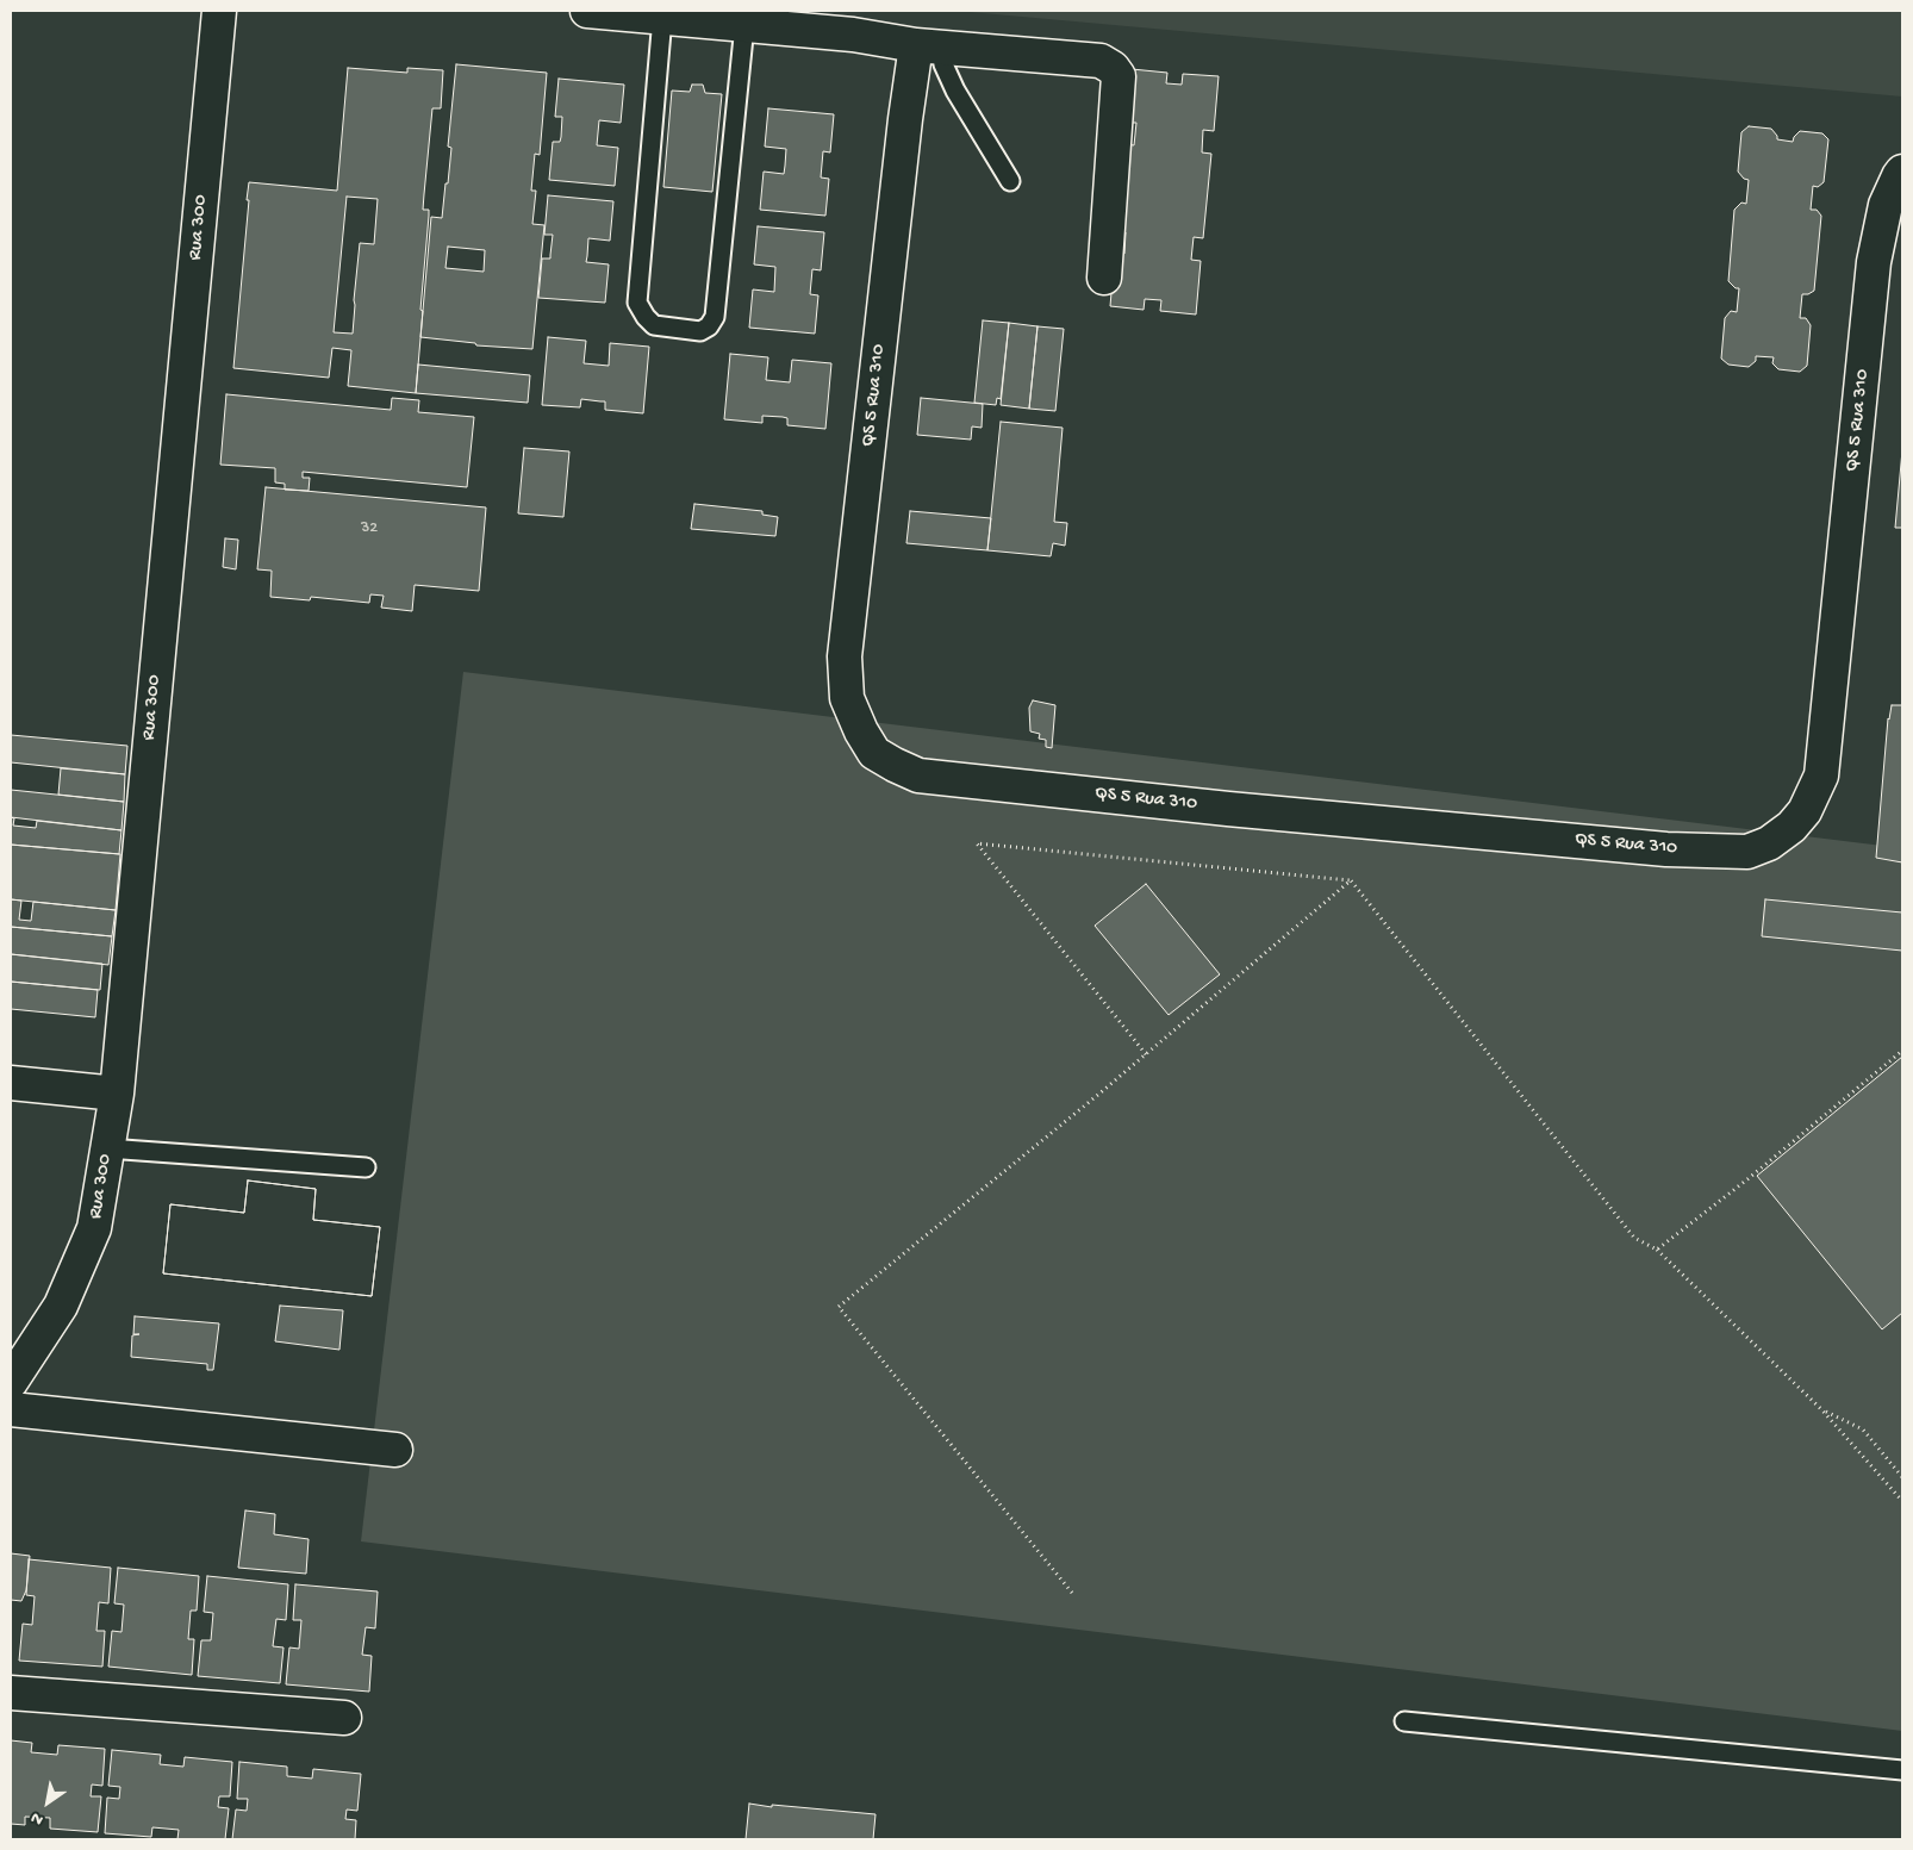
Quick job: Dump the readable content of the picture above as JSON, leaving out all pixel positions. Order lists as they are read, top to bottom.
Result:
{
  "streets": {
    "street": ["Rua 300", "QS 5 Rua 310"]
  },
  "house_numbers": ["32"],
  "north": "bottom left"
}
